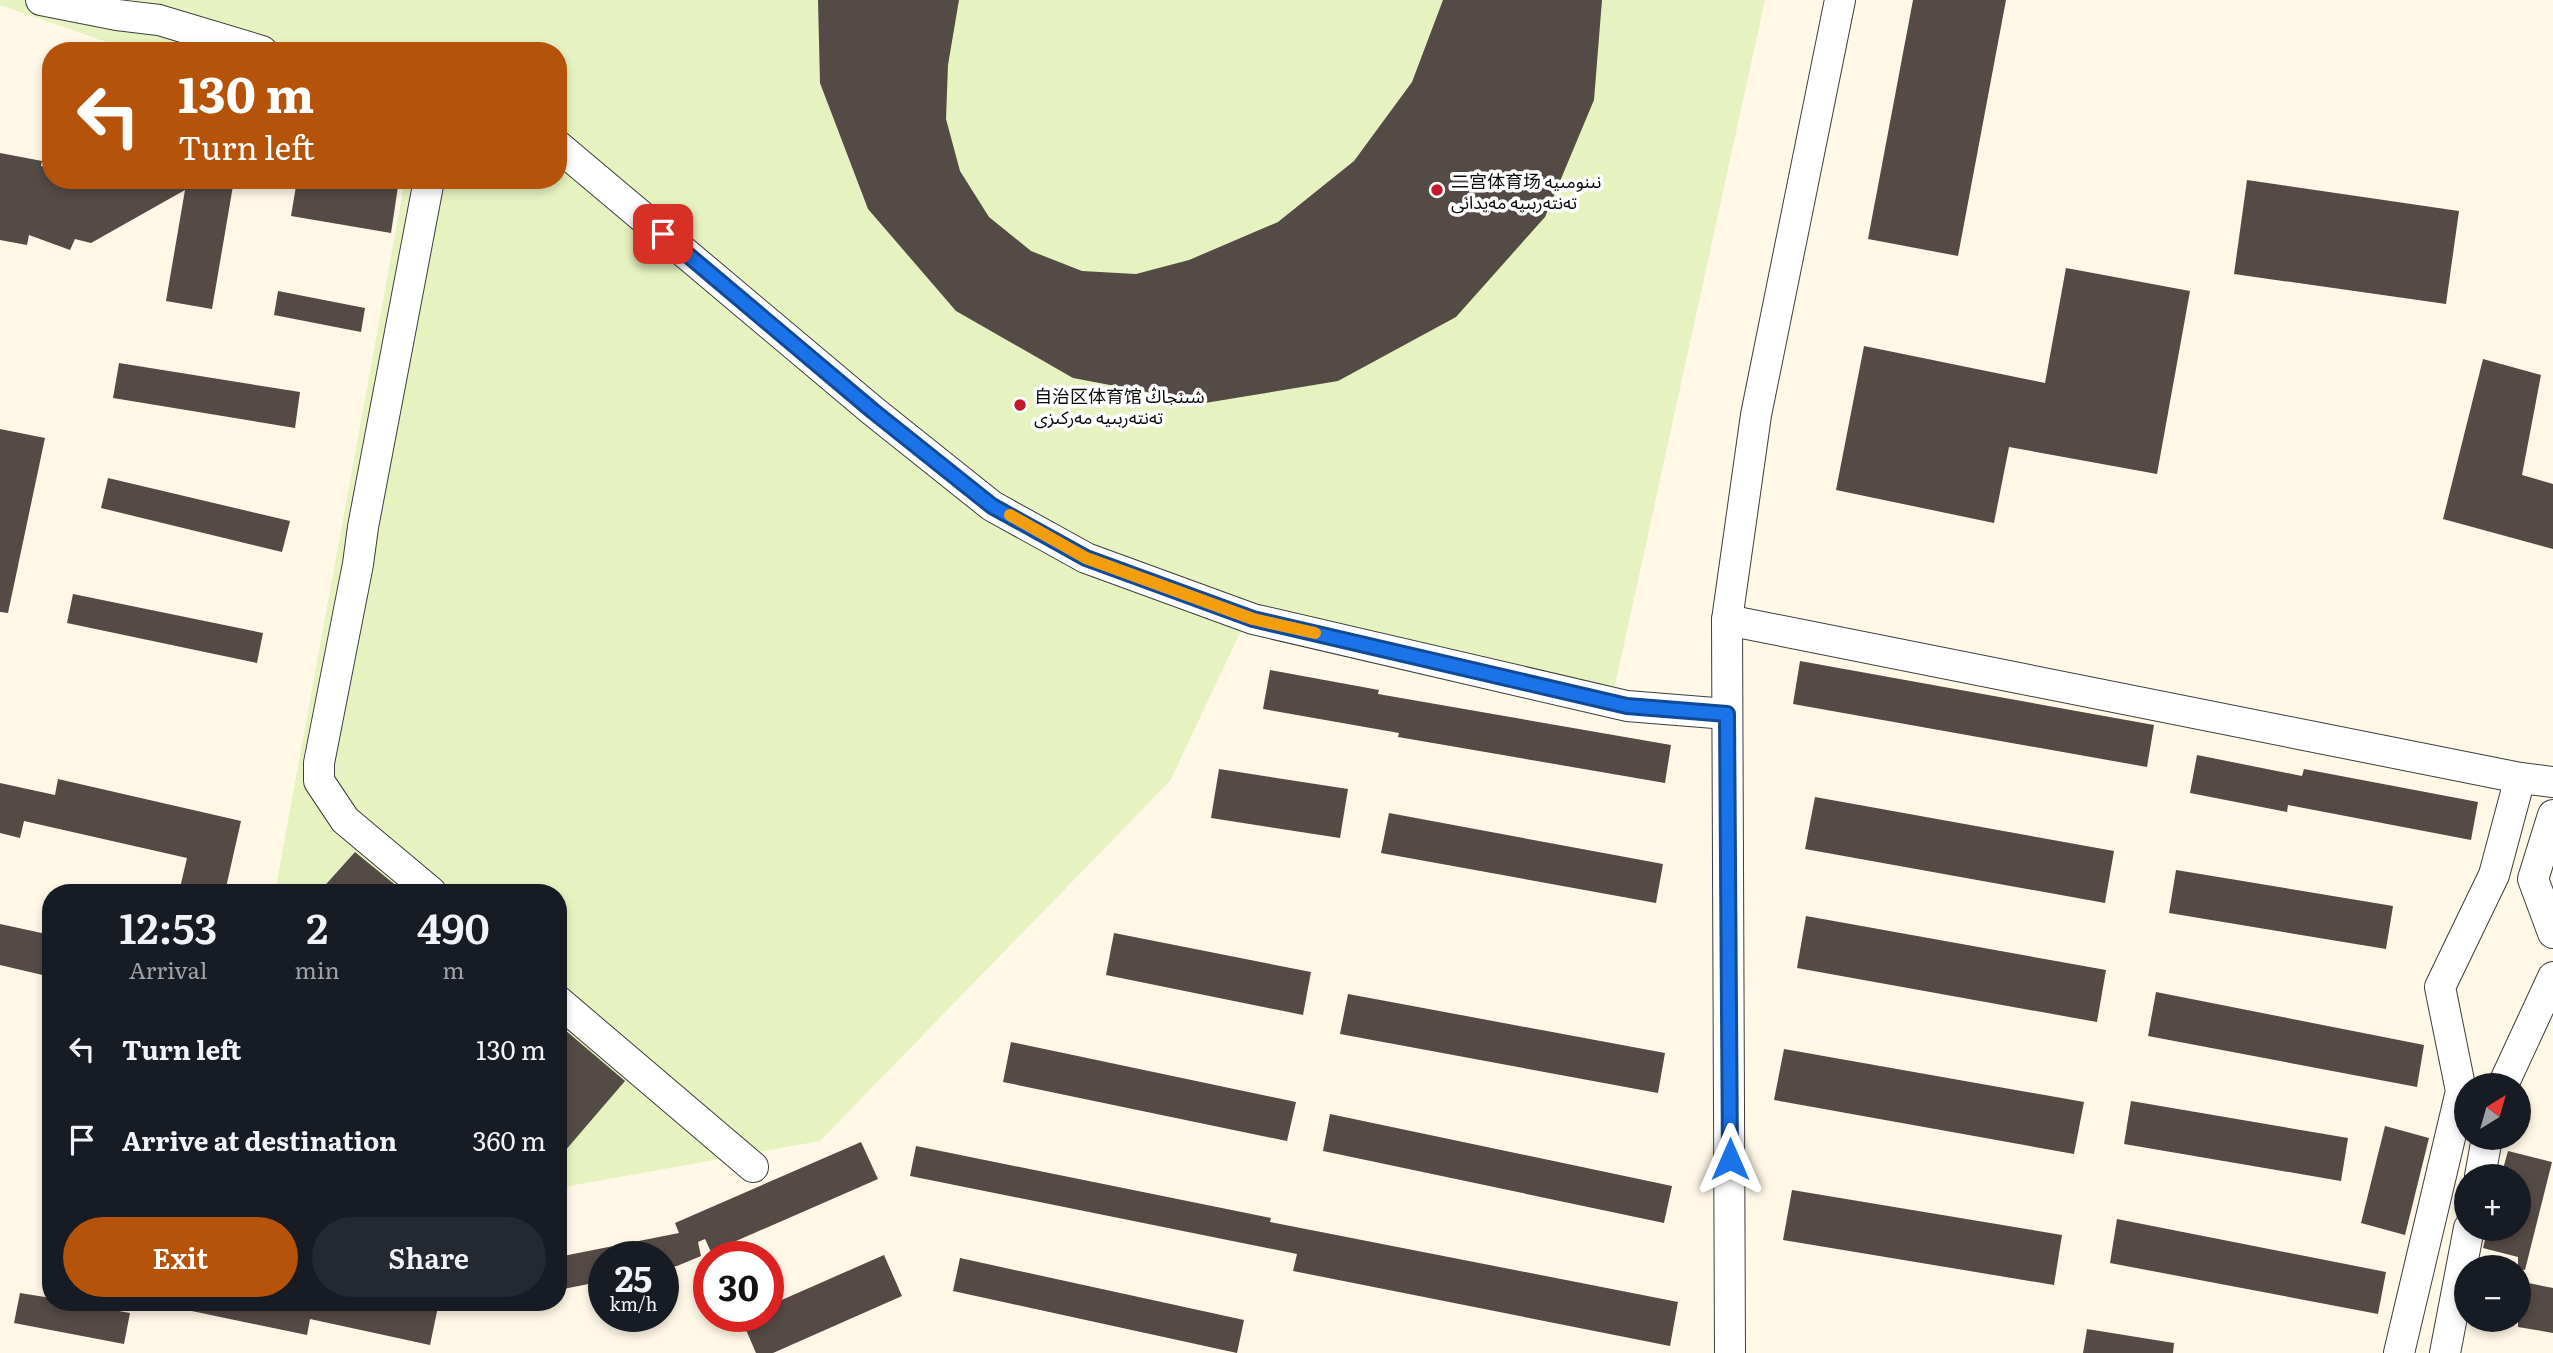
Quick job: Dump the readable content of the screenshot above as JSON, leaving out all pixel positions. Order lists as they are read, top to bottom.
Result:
{
  "places": ["二宫体育场 نىنومىيە تەنتەربىيە مەيدانى", "自治区体育馆 شىنجاڭ تەنتەربىيە مەركىزى"],
  "north": "top right",
  "page": {
    "turn": ["130 m", "Turn left"],
    "eta": [
      "12:53",
      "Arrival",
      "2",
      "min",
      "490",
      "m"
    ],
    "list": [
      {
        "name": "Turn left",
        "value": "130 m"
      },
      {
        "name": "Arrive at destination",
        "value": "360 m"
      }
    ],
    "map_buttons": ["+", "−"],
    "buttons": ["Exit", "Share"],
    "speed": "25 km/h",
    "limit": "30"
  }
}
